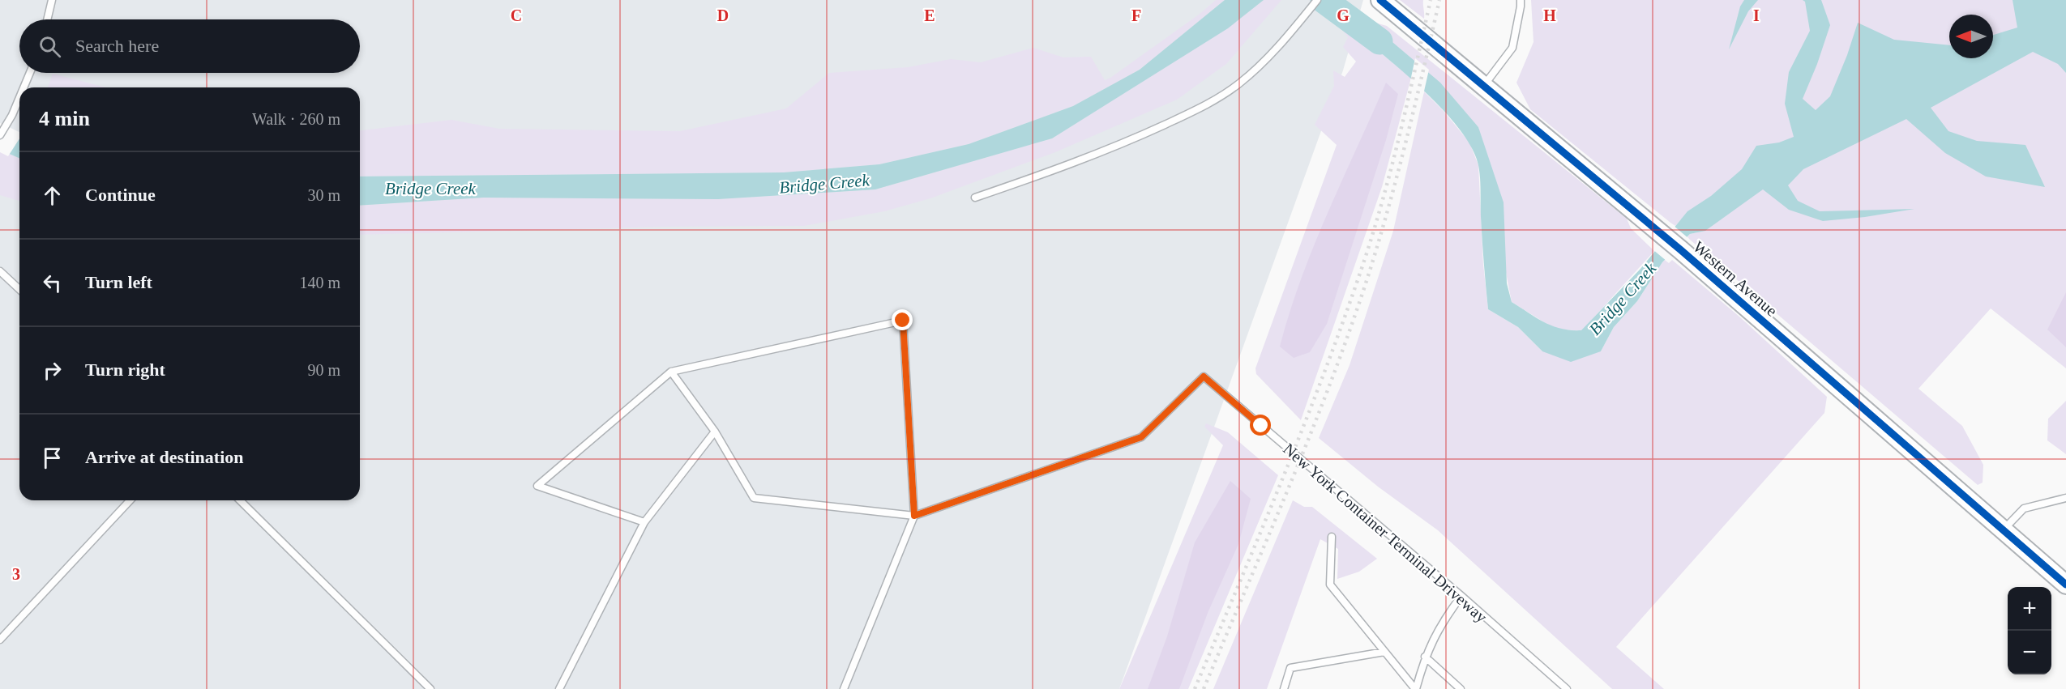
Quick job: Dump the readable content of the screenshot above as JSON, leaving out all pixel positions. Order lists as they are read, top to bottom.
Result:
{
  "streets": {
    "street": ["Western Avenue"],
    "lane": ["New York Container Terminal Driveway"]
  },
  "water": ["Bridge Creek"],
  "north": "left",
  "page": {
    "search": "Search here",
    "heading": ["4 min", "Walk · 260 m"],
    "list": [
      ["Continue", "30 m"],
      ["Turn left", "140 m"],
      ["Turn right", "90 m"],
      "Arrive at destination"
    ],
    "map_buttons": ["+", "−"]
  },
  "grid": {
    "columns": [
      "C",
      "D",
      "E",
      "F",
      "G",
      "H",
      "I"
    ],
    "rows": ["3"]
  }
}
